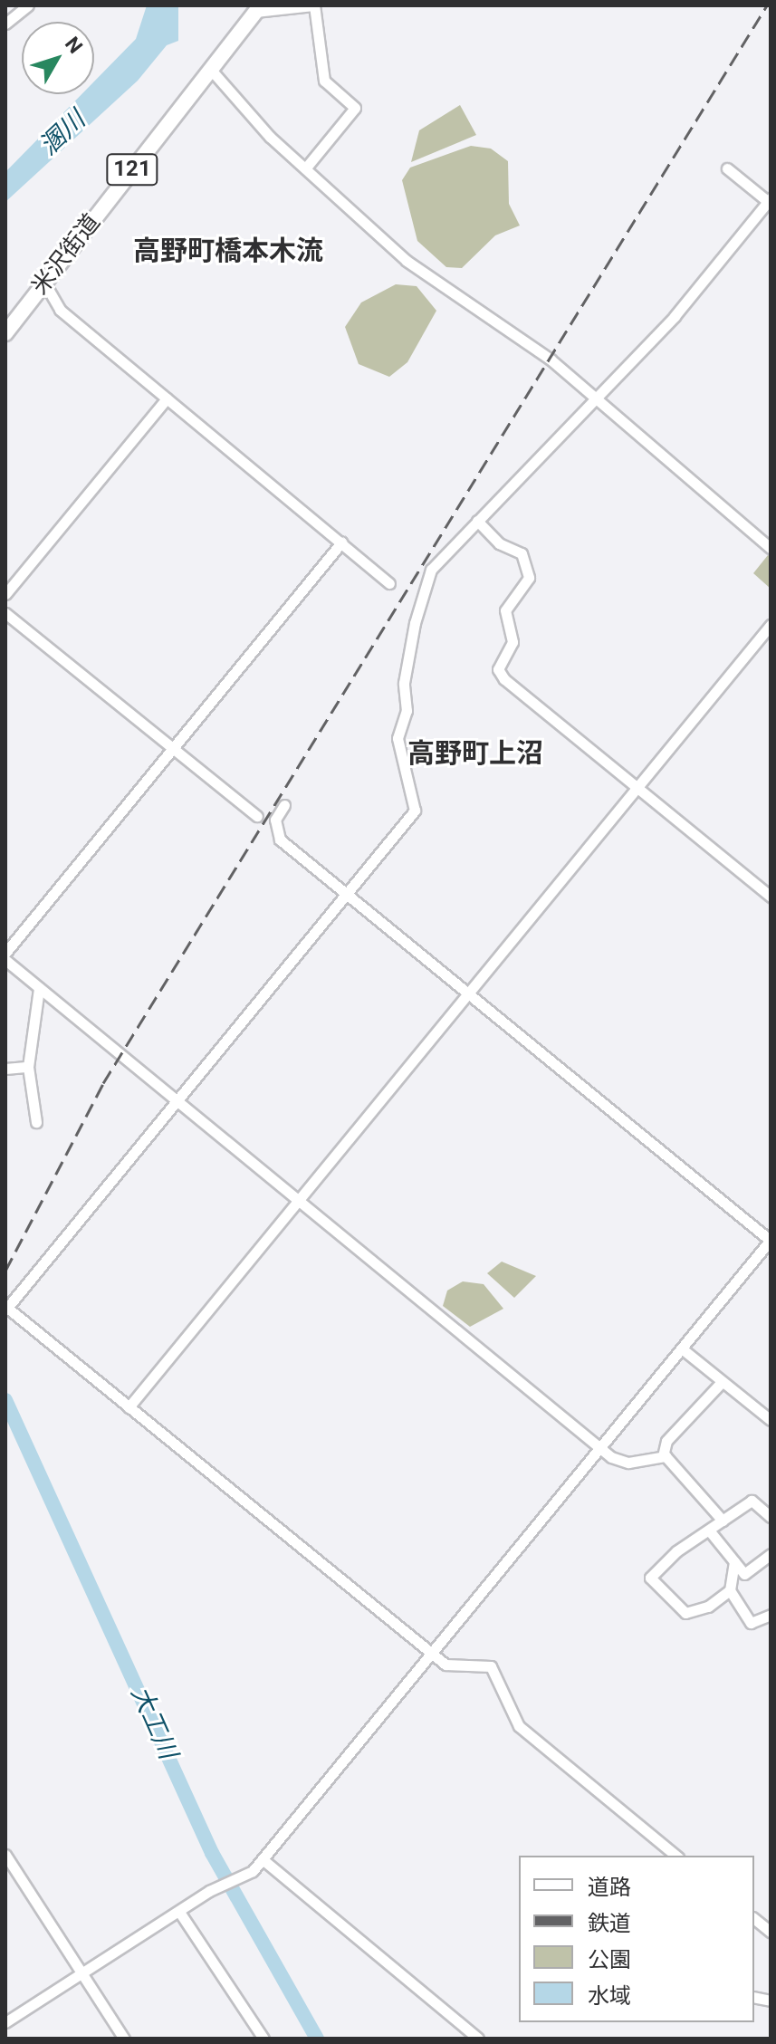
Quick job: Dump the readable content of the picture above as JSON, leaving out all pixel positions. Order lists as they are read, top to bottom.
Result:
{
  "streets": {
    "highway": ["121", "米沢街道"]
  },
  "districts": ["高野町橋本木流", "高野町上沼"],
  "water": ["溷川", "大工川"],
  "legend": [
    "道路",
    "鉄道",
    "公園",
    "水域"
  ],
  "north": "top right"
}
